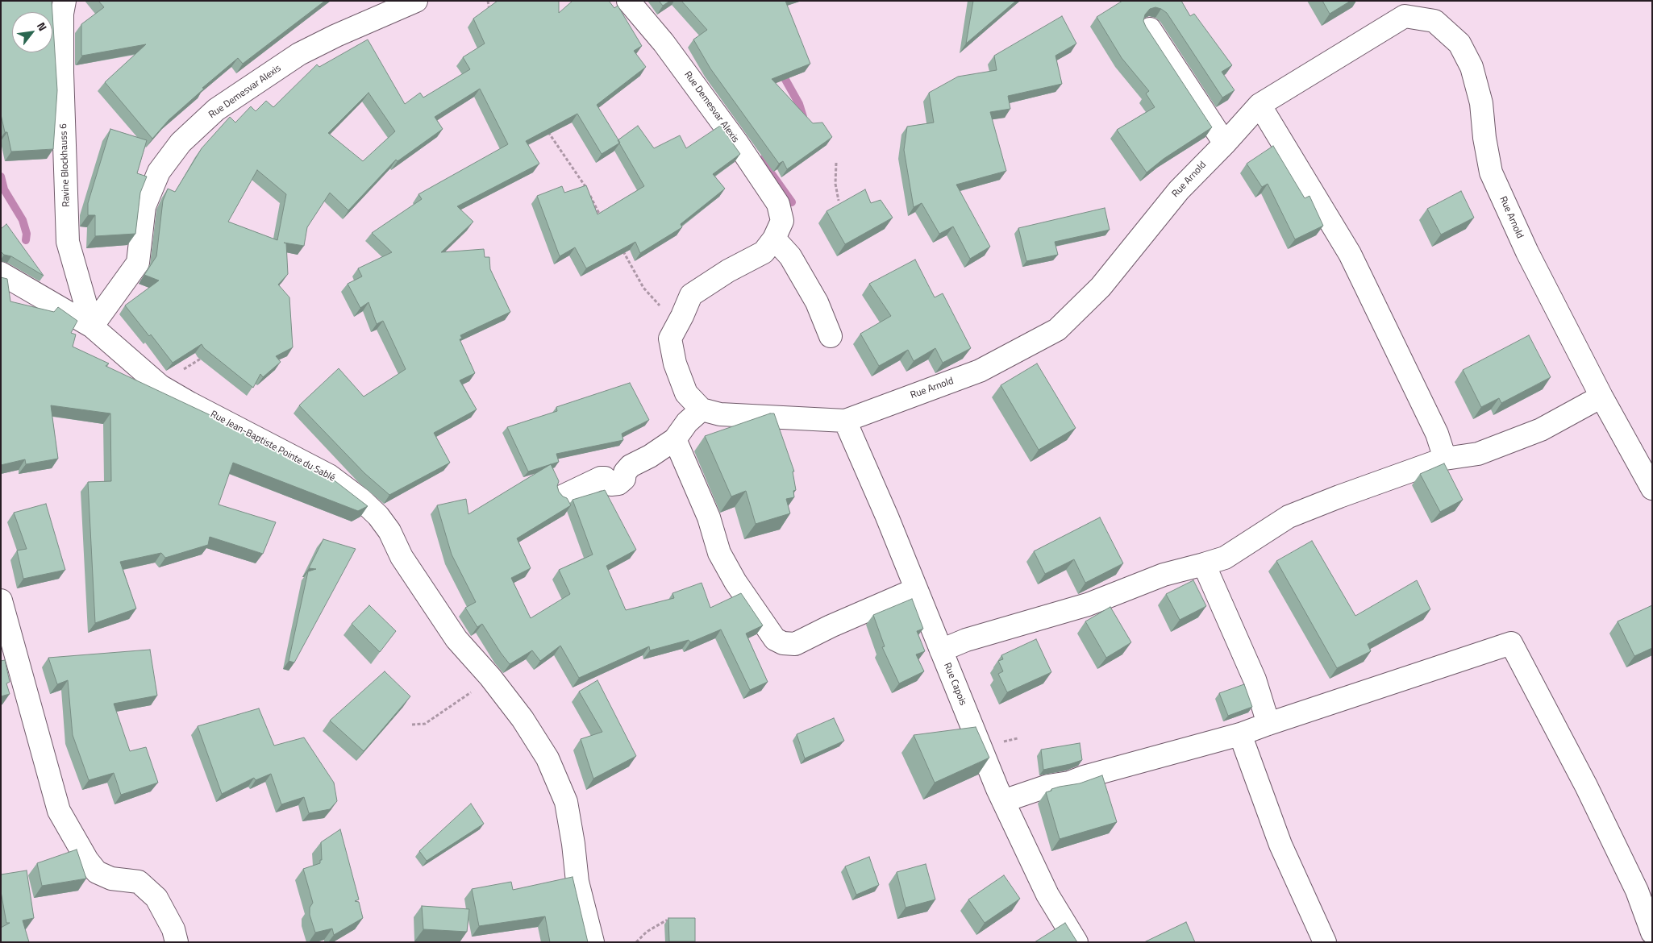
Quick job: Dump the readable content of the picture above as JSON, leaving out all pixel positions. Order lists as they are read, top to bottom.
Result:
{
  "streets": {
    "street": [
      "Rue Demesvar Alexis",
      "Ravine Blockhauss 6",
      "Rue Arnold",
      "Rue Jean-Baptiste Pointe du Sablé",
      "Rue Capois"
    ]
  },
  "crossings": [
    ["Rue Demesvar Alexis", "Ravine Blockhauss 6"],
    ["Rue Demesvar Alexis", "Rue Jean-Baptiste Pointe du Sablé"],
    ["Ravine Blockhauss 6", "Rue Jean-Baptiste Pointe du Sablé"],
    ["Rue Arnold", "Rue Capois"]
  ],
  "north": "top right"
}
